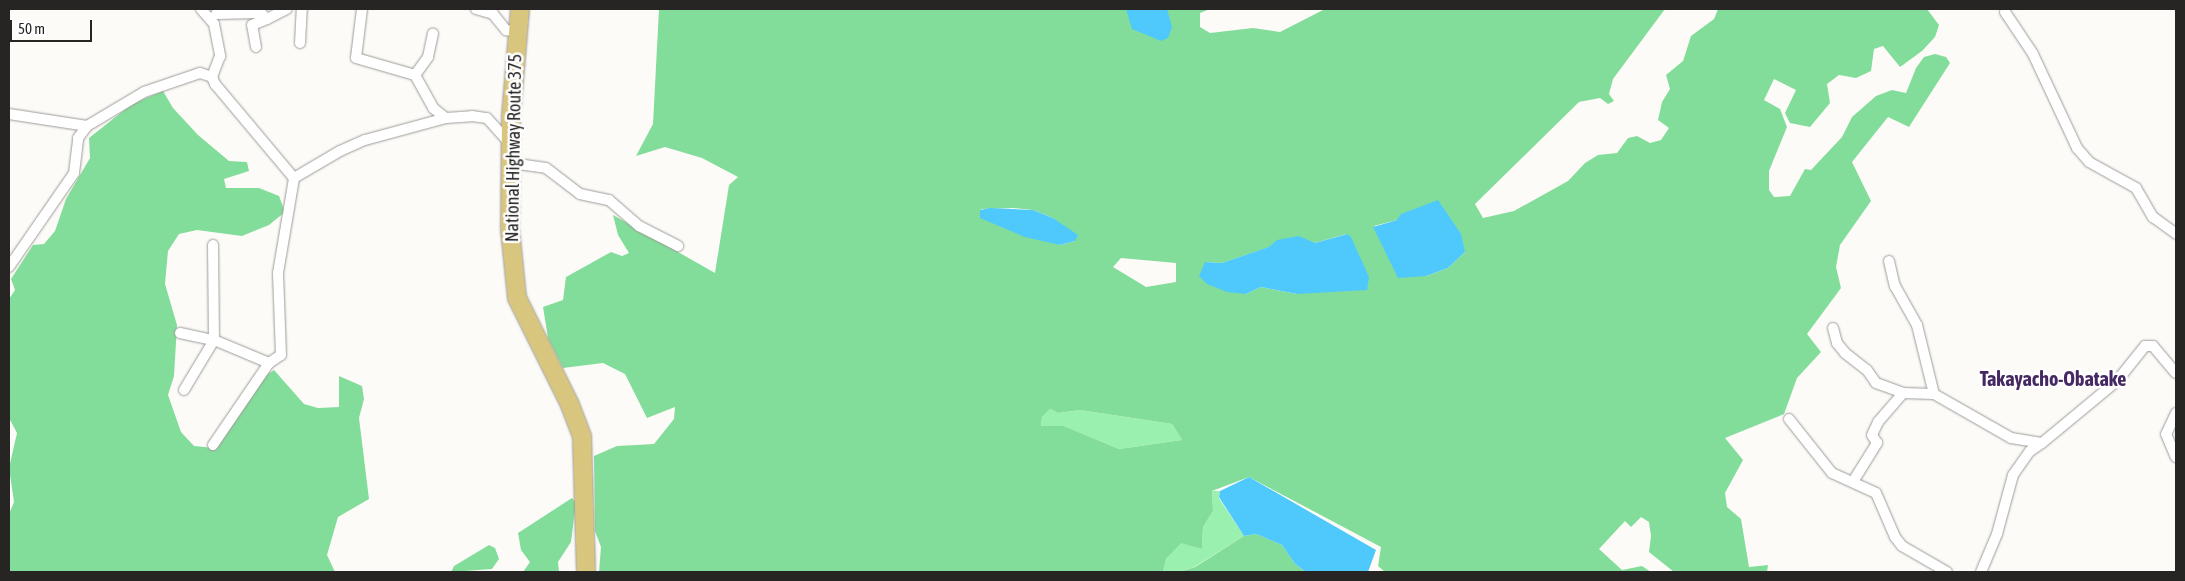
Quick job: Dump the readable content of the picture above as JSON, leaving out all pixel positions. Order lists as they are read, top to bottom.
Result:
{
  "streets": {
    "highway": ["National Highway Route 375"]
  },
  "districts": ["Takayacho-Obatake"],
  "scale_bar": "50 m"
}
